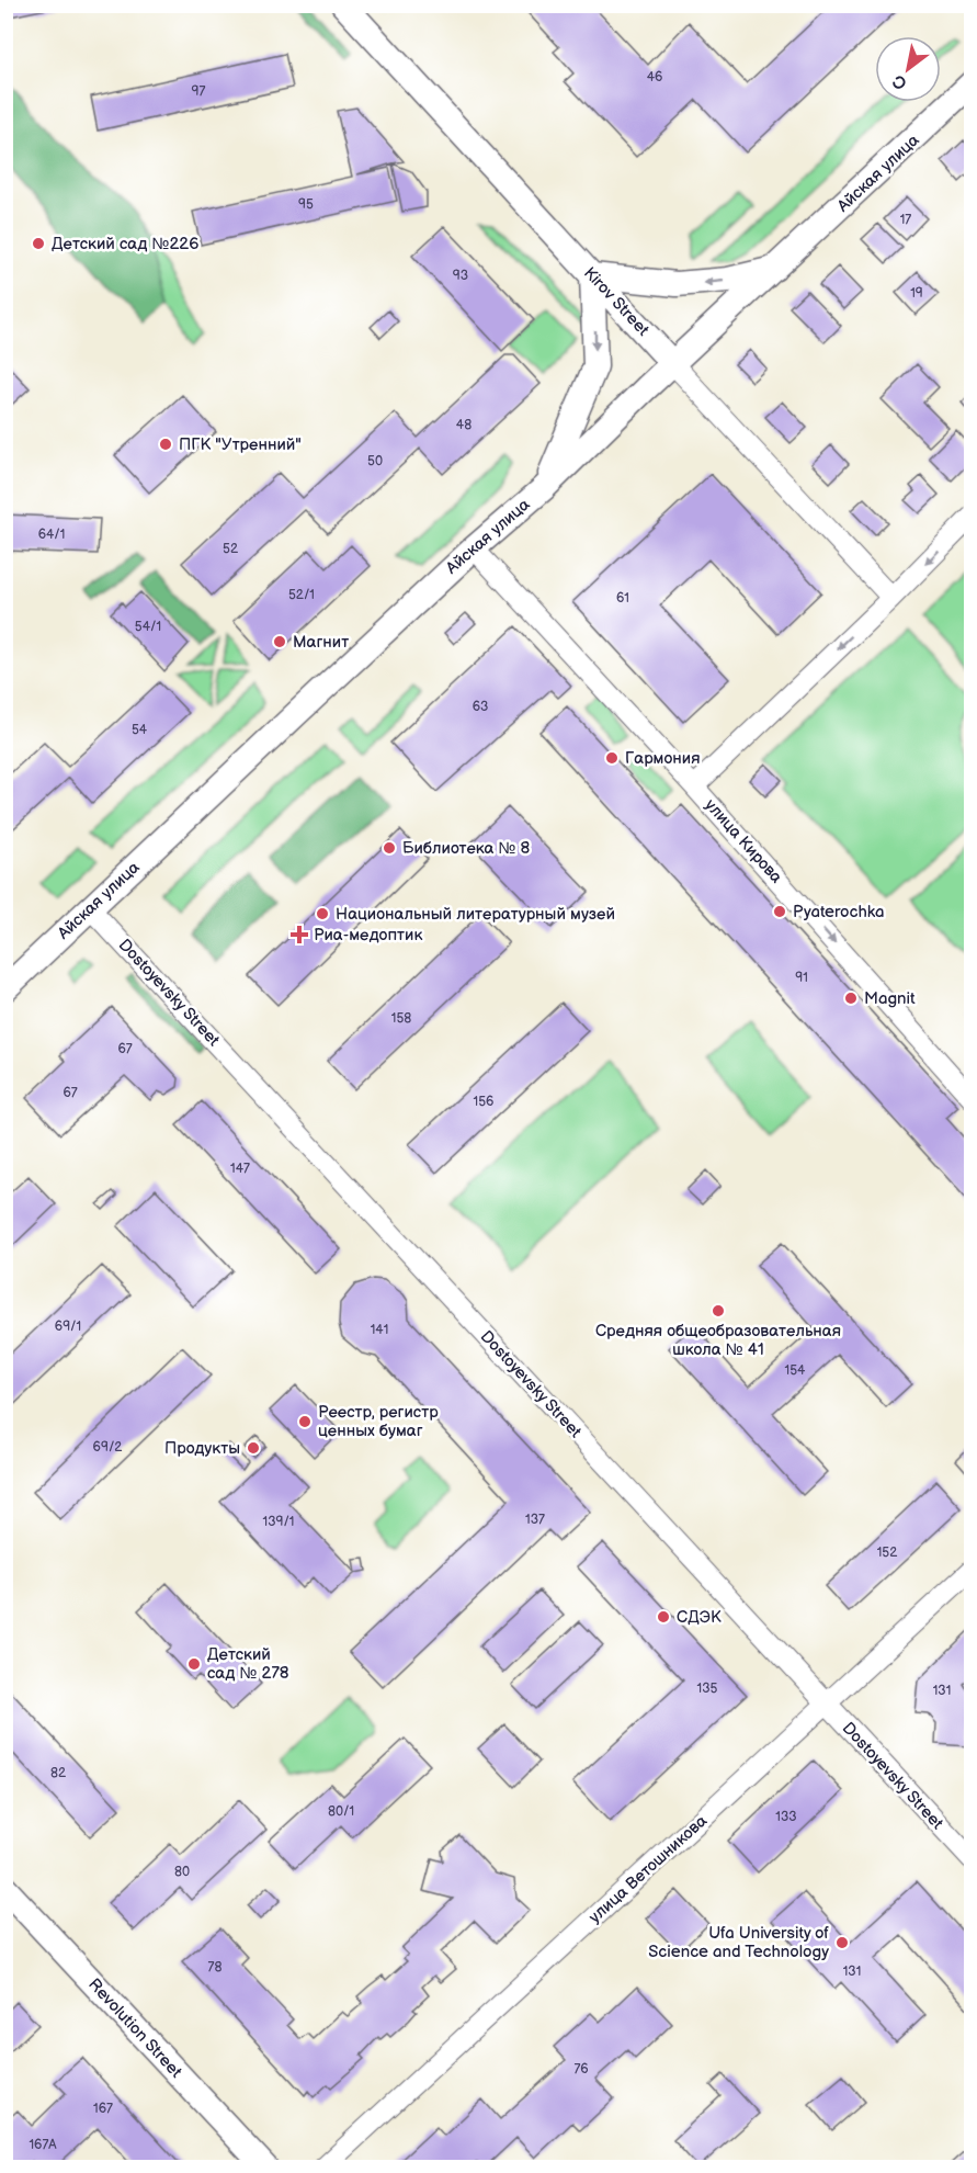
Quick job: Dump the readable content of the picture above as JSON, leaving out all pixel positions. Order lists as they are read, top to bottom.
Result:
{
  "streets": {
    "main road": ["Айская улица", "Kirov Street", "Revolution Street"],
    "street": ["улица Кирова", "Dostoyevsky Street", "улица Ветошникова"]
  },
  "crossings": [
    ["Айская улица", "Kirov Street"],
    ["Айская улица", "Dostoyevsky Street"],
    ["Kirov Street", "улица Кирова"],
    ["Dostoyevsky Street", "улица Ветошникова"]
  ],
  "places": {
    "other": [
      "Детский сад №226",
      "ПГК \"Утренний\"",
      "Магнит",
      "Гармония",
      "Библиотека № 8",
      "Pyaterochka",
      "Национальный литературный музей",
      "Magnit",
      "Средняя общеобразовательная школа № 41",
      "Реестр, регистр ценных бумаг",
      "Продукты",
      "СДЭК",
      "Детский сад № 278",
      "Ufa University of Science and Technology"
    ],
    "health": ["Риа-медоптик"]
  },
  "house_numbers": [
    "46",
    "97",
    "95",
    "17",
    "93",
    "19",
    "48",
    "50",
    "64/1",
    "52",
    "52/1",
    "61",
    "54/1",
    "63",
    "54",
    "91",
    "158",
    "67",
    "67",
    "156",
    "147",
    "69/1",
    "141",
    "154",
    "69/2",
    "137",
    "139/1",
    "152",
    "135",
    "131",
    "82",
    "80/1",
    "133",
    "80",
    "78",
    "131",
    "76",
    "167",
    "167А"
  ],
  "north": "bottom left"
}
